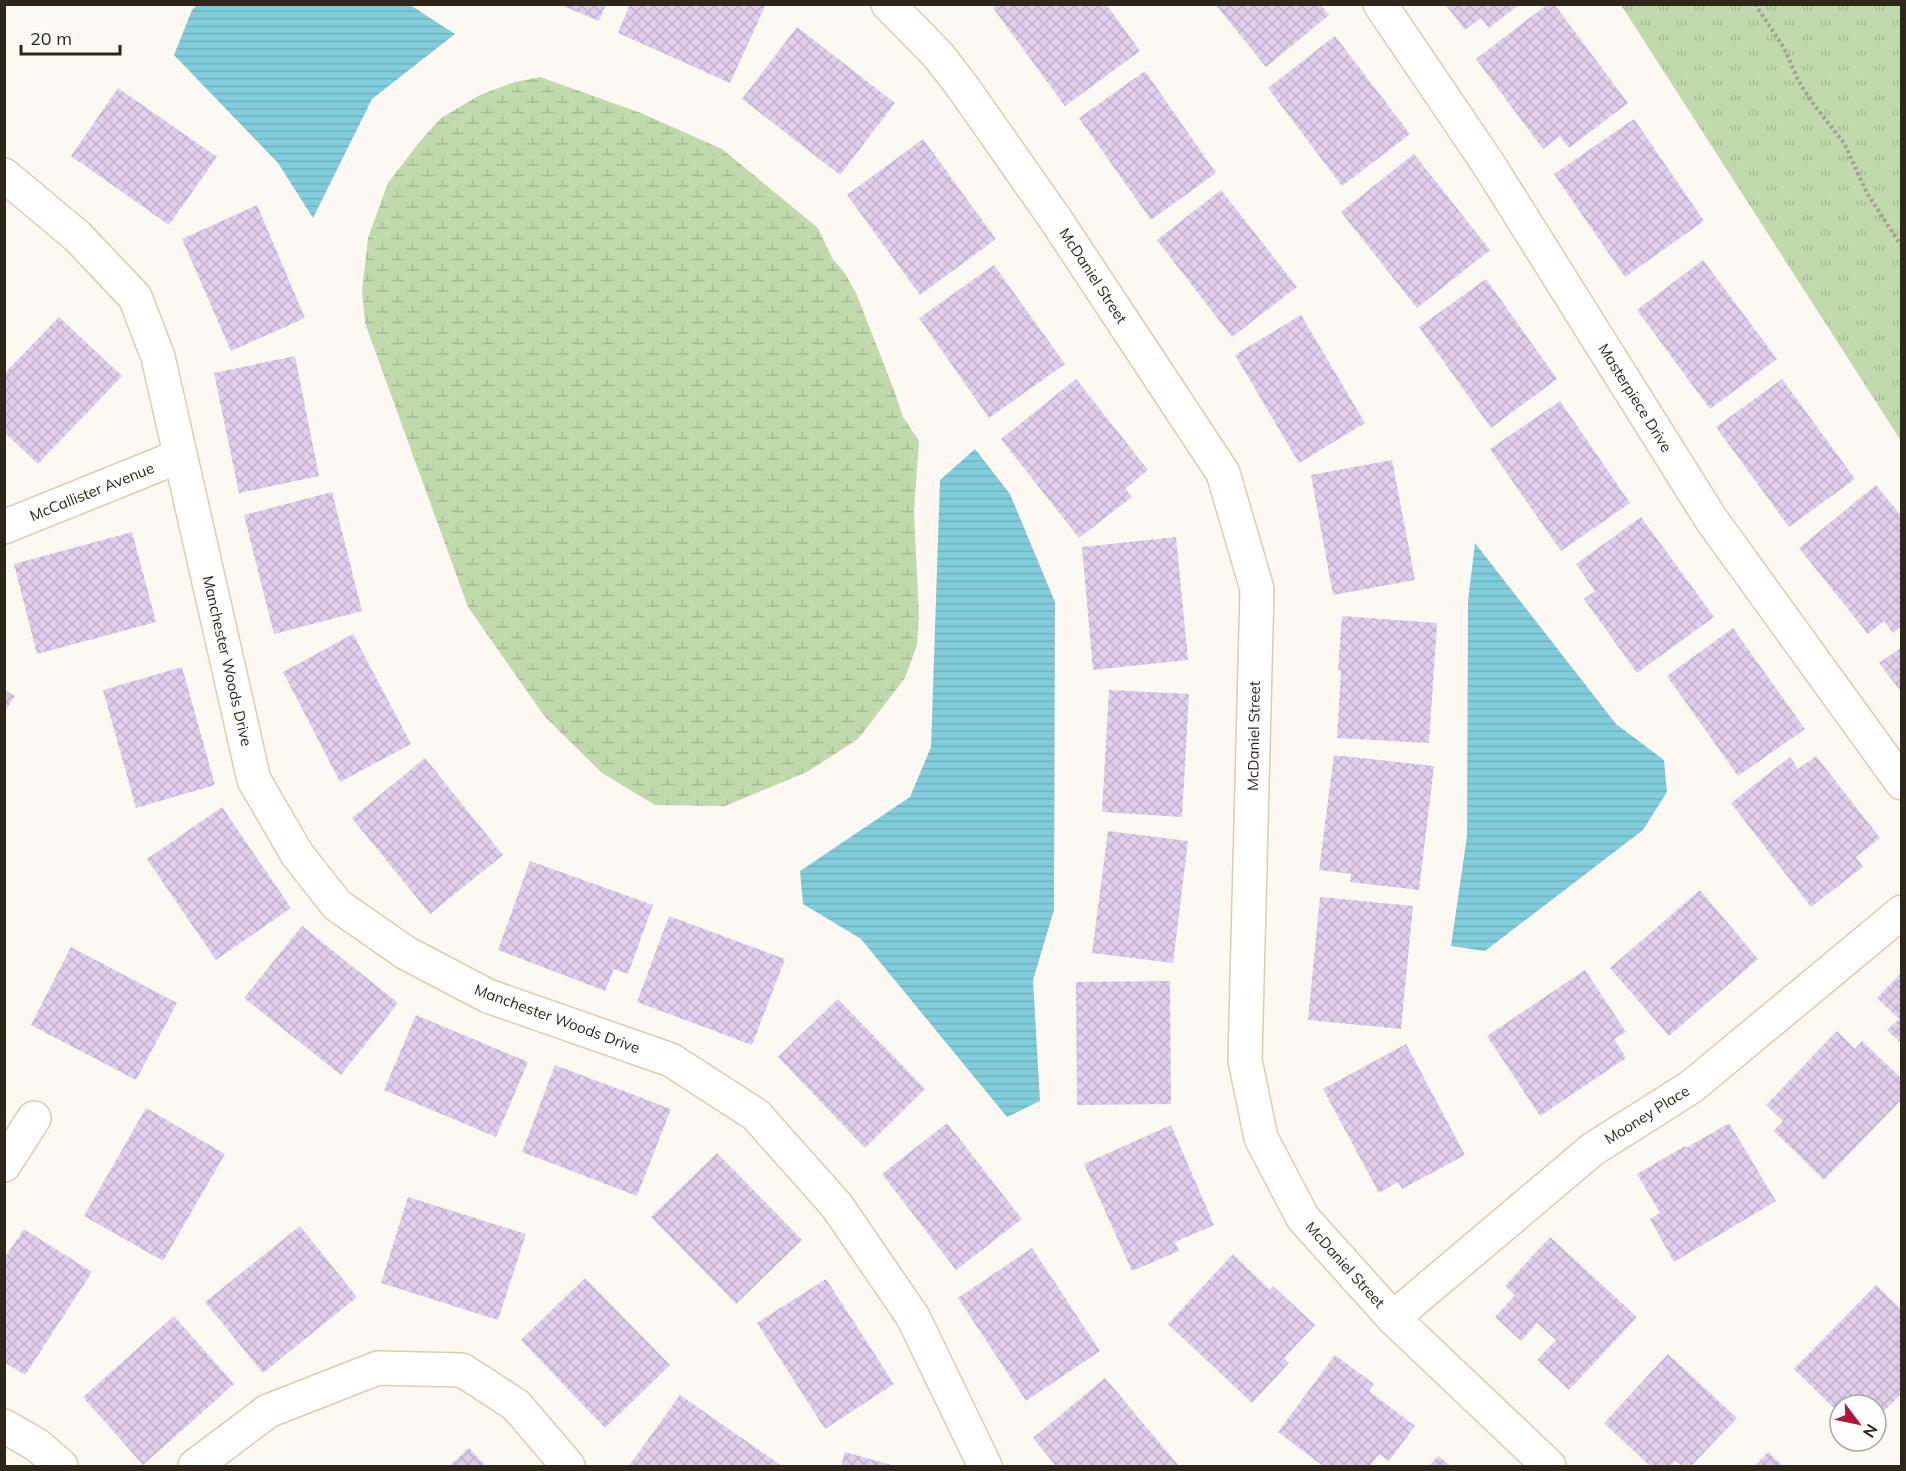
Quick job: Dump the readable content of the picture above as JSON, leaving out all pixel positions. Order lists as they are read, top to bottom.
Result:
{
  "streets": {
    "street": [
      "McDaniel Street",
      "Masterpiece Drive",
      "McCallister Avenue",
      "Manchester Woods Drive",
      "Mooney Place"
    ]
  },
  "crossings": [
    ["McDaniel Street", "Mooney Place"],
    ["McCallister Avenue", "Manchester Woods Drive"]
  ],
  "scale_bar": "20 m",
  "north": "bottom right"
}
